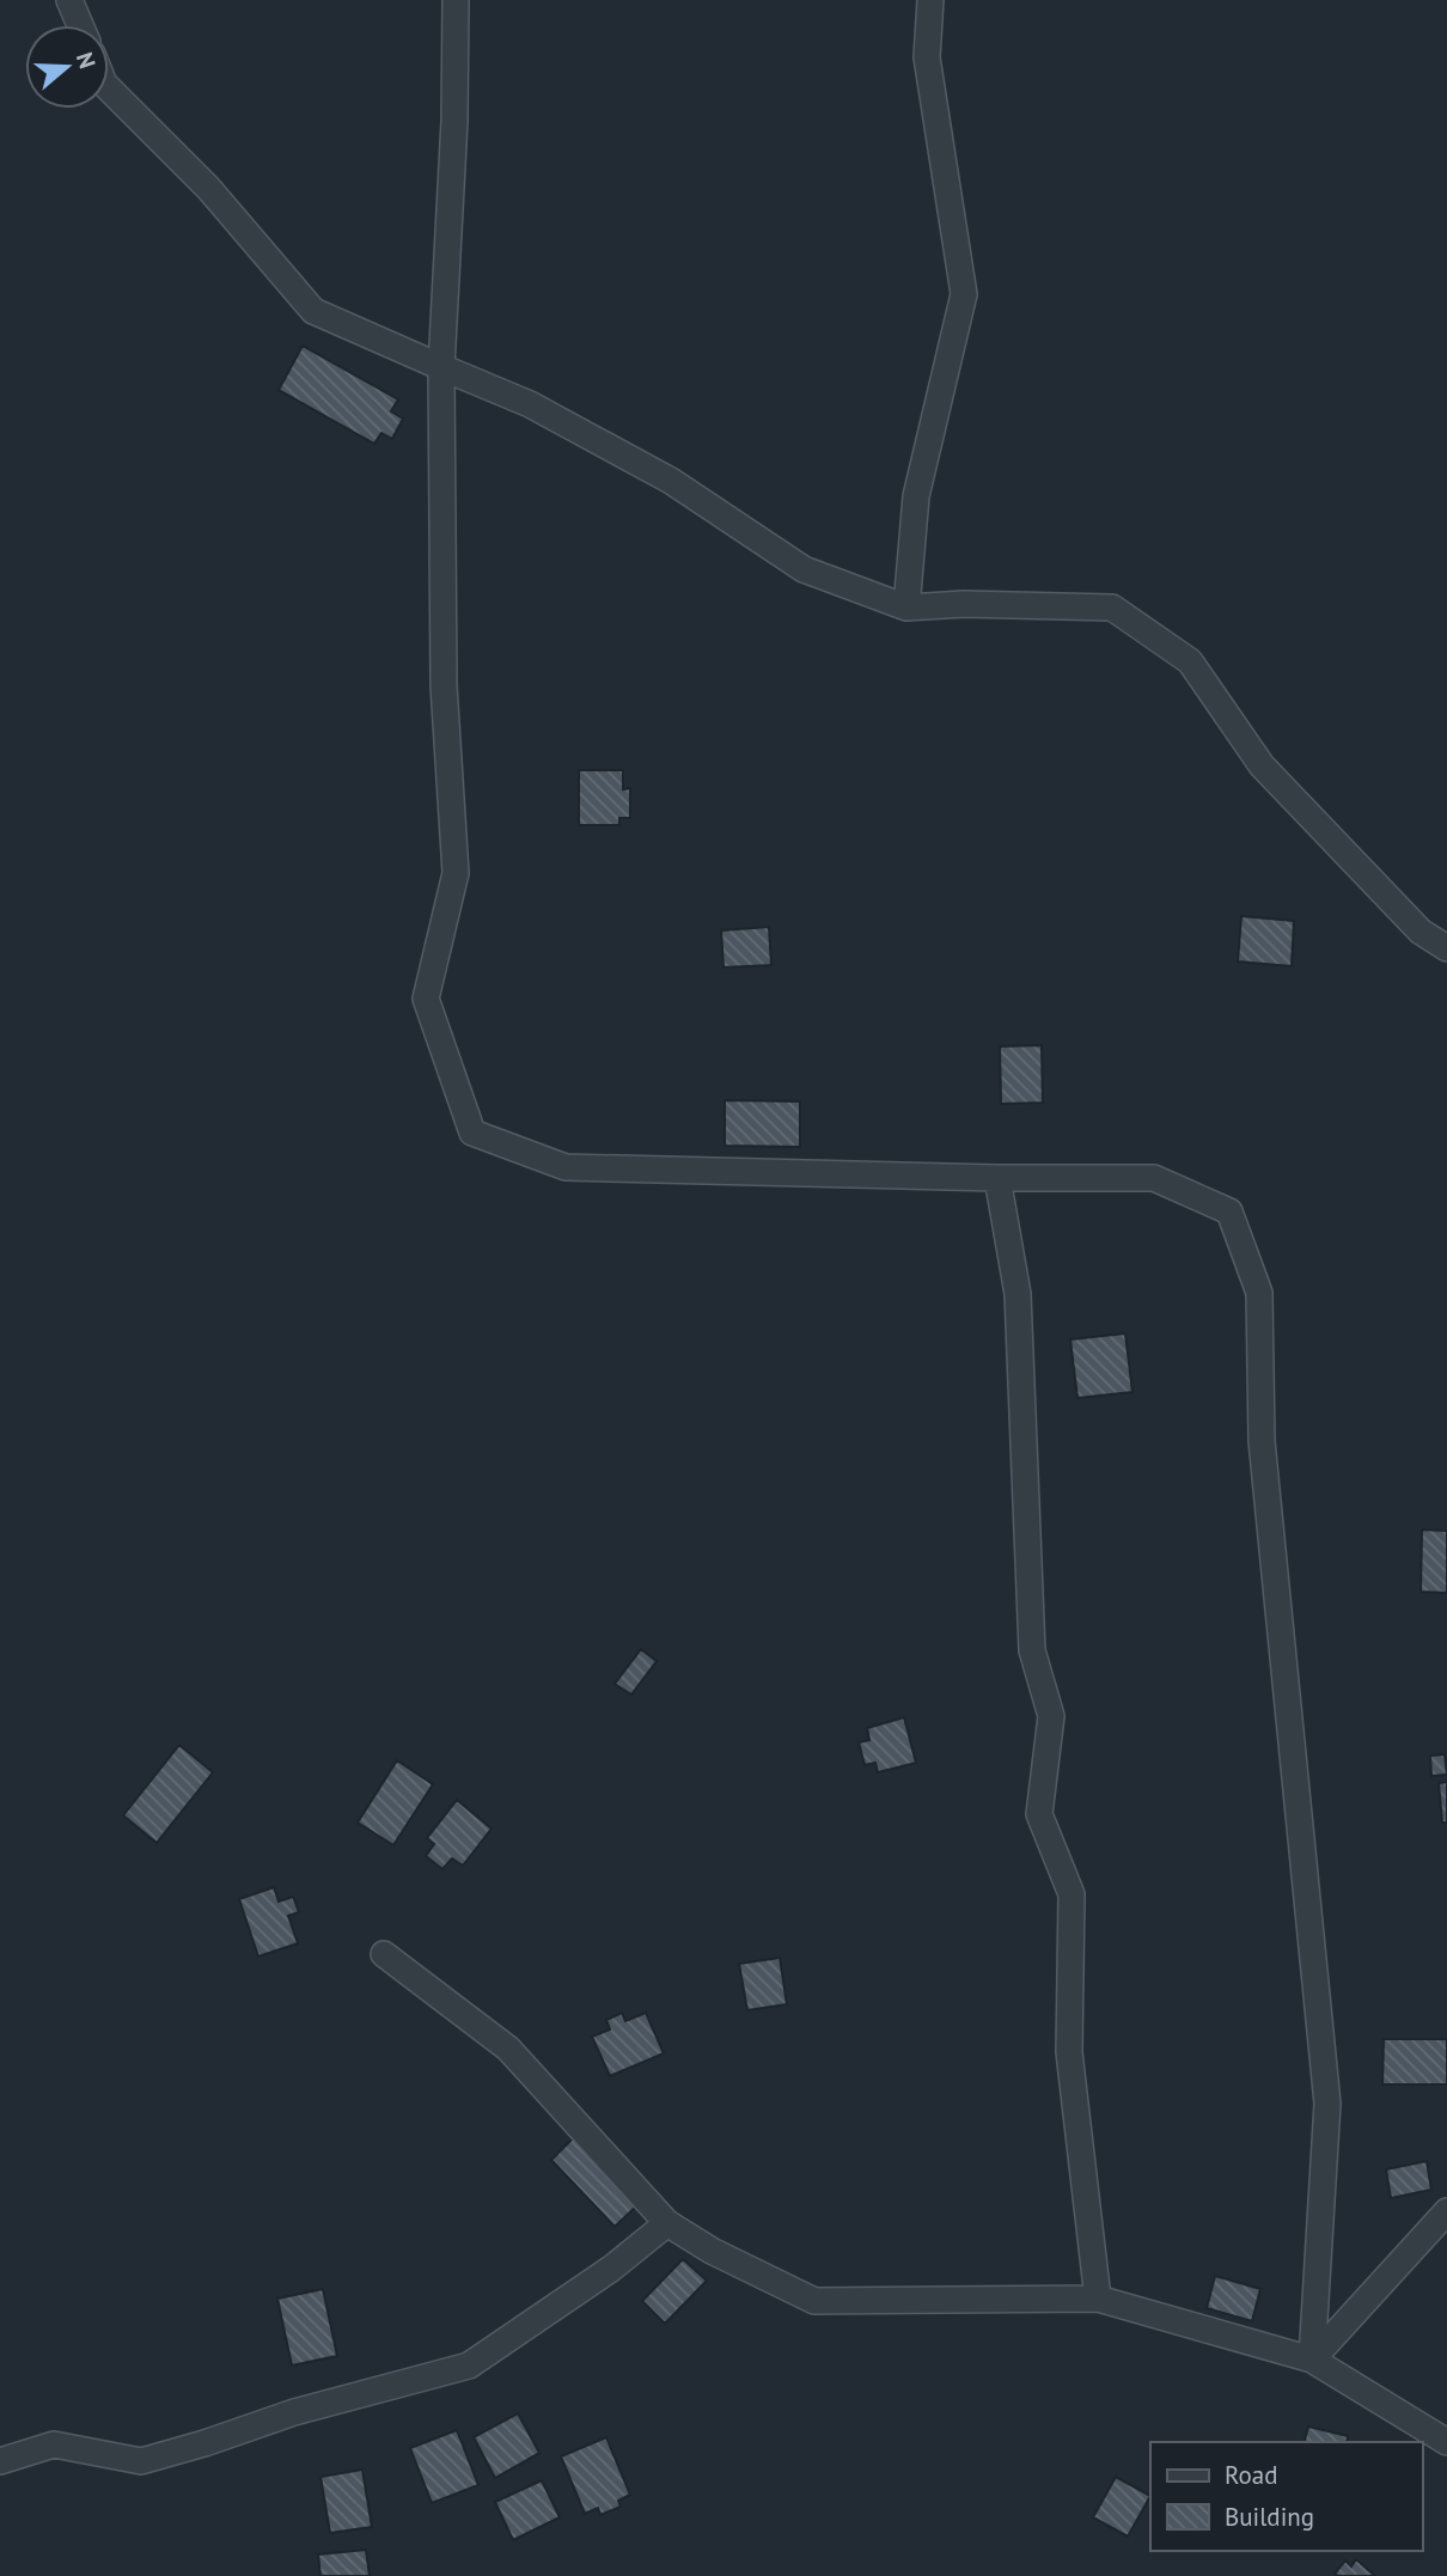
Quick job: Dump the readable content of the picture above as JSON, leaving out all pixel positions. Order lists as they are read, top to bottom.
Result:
{
  "legend": ["Road", "Building"],
  "north": "right"
}
